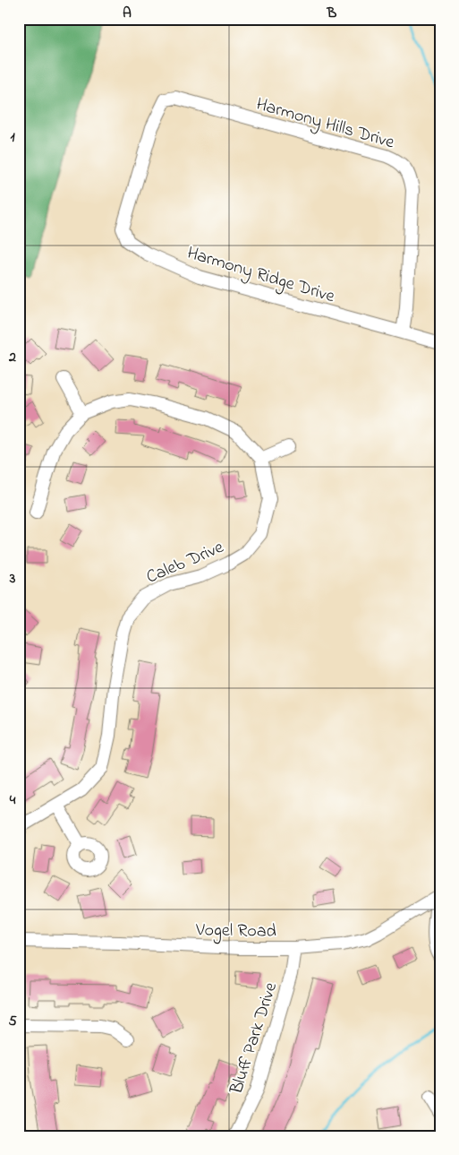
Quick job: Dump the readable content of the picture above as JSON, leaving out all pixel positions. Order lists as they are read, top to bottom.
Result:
{
  "streets": {
    "street": [
      "Harmony Hills Drive",
      "Harmony Ridge Drive",
      "Caleb Drive",
      "Vogel Road",
      "Bluff Park Drive"
    ]
  },
  "crossings": [
    ["Harmony Hills Drive", "Harmony Ridge Drive"],
    ["Vogel Road", "Bluff Park Drive"]
  ],
  "grid": {
    "columns": ["A", "B"],
    "rows": [
      "1",
      "2",
      "3",
      "4",
      "5"
    ]
  }
}
